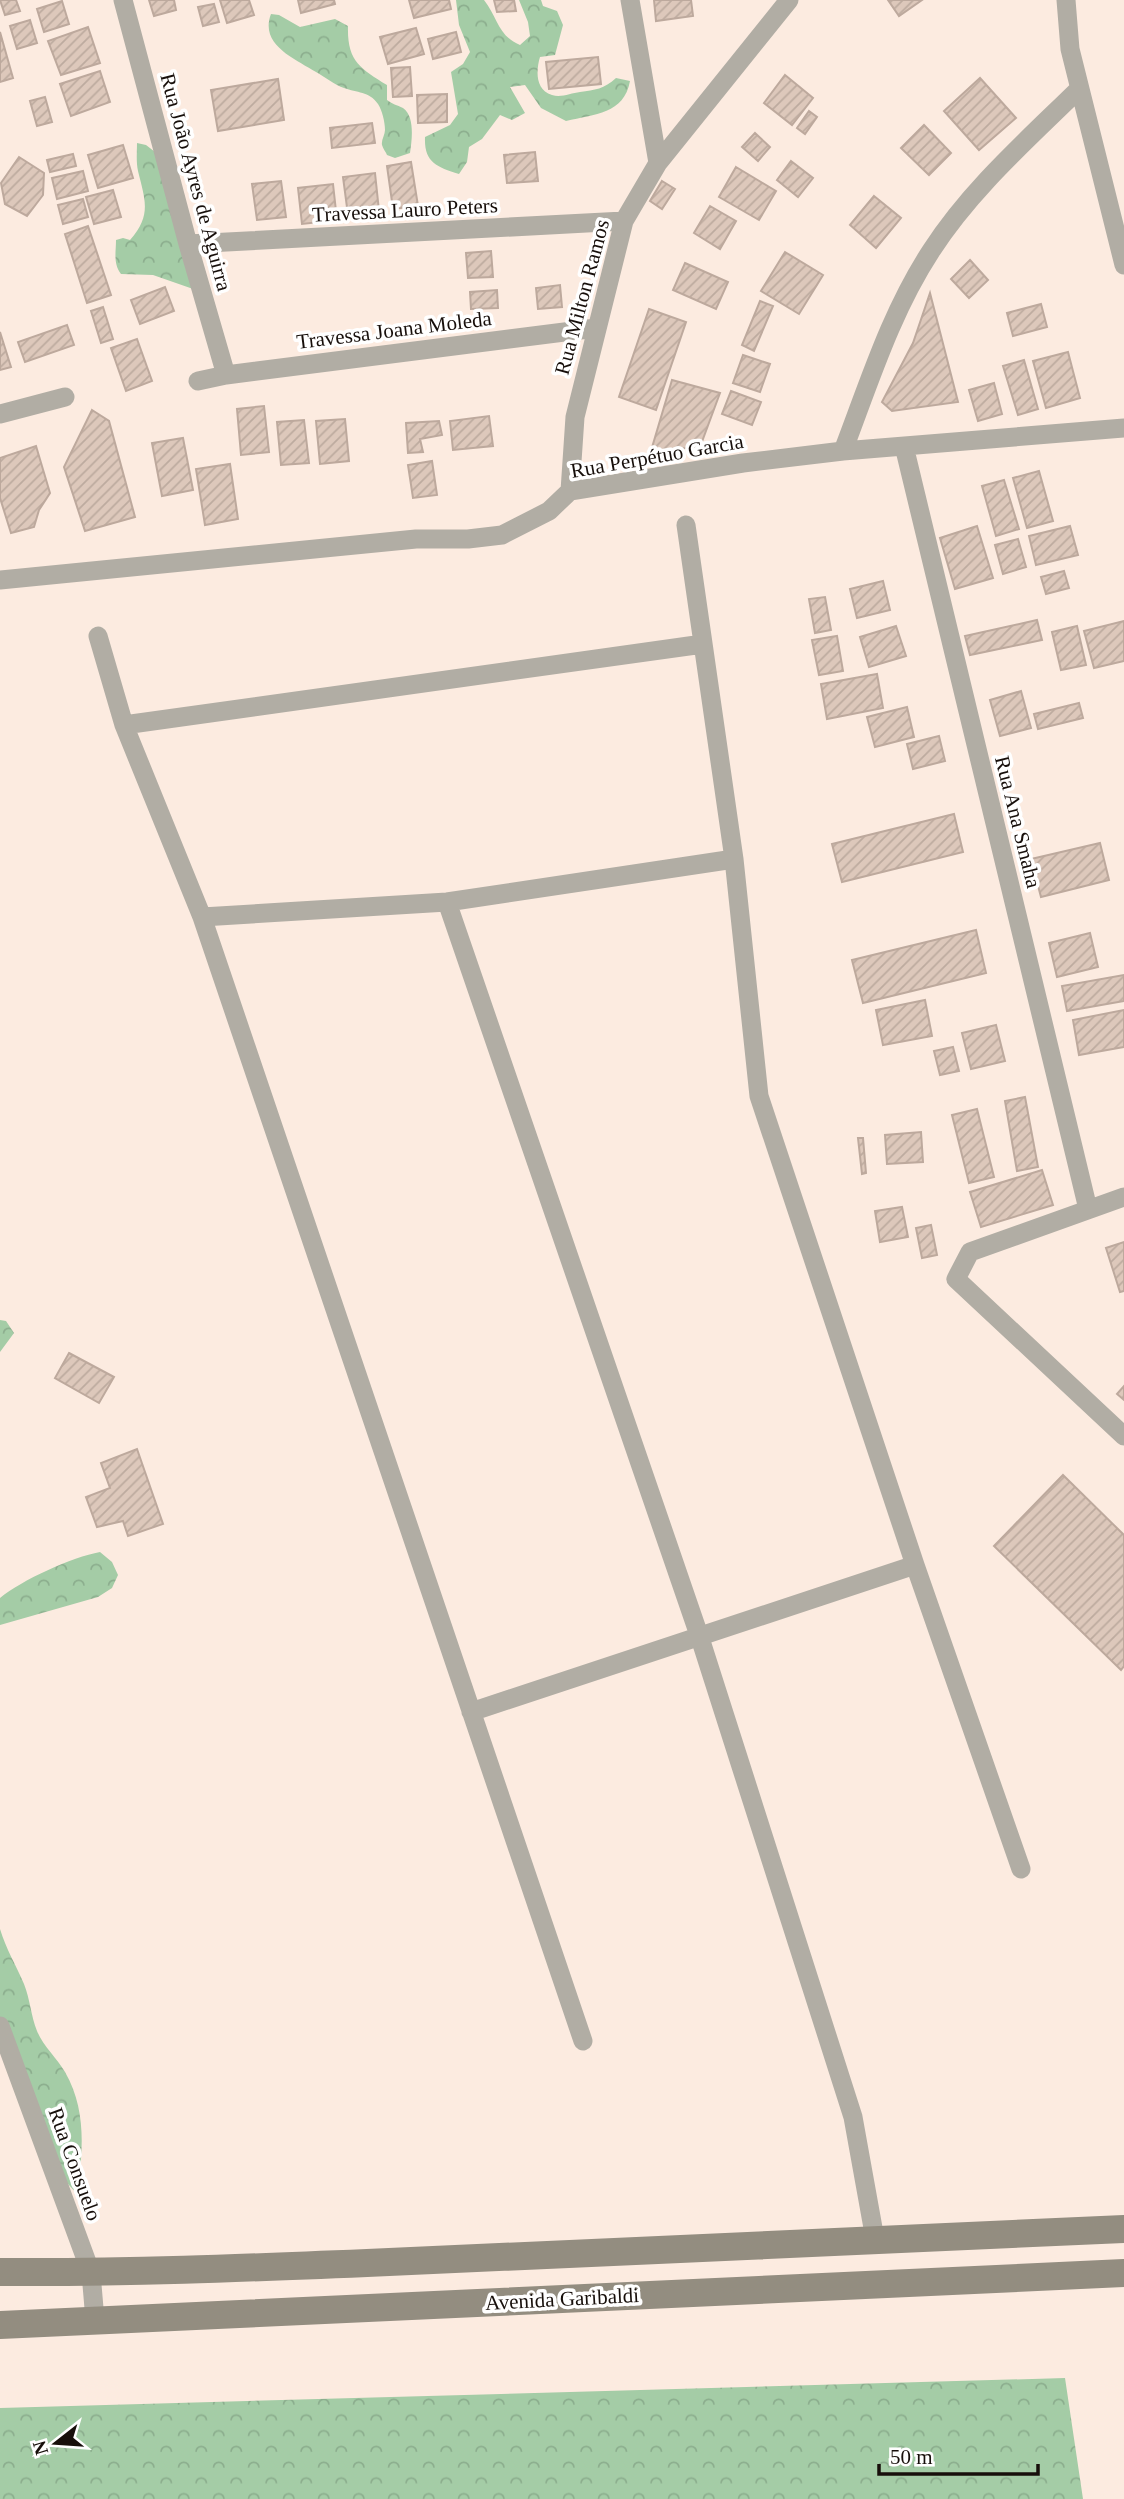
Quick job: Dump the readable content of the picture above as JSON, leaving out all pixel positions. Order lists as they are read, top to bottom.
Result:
{
  "streets": {
    "main road": ["Avenida Garibaldi"],
    "street": [
      "Rua João Ayres de Aguirra",
      "Travessa Lauro Peters",
      "Rua Milton Ramos",
      "Travessa Joana Moleda",
      "Rua Perpétuo Garcia",
      "Rua Ana Smaha",
      "Rua Consuelo"
    ]
  },
  "crossings": [
    ["Rua João Ayres de Aguirra", "Travessa Lauro Peters"],
    ["Rua João Ayres de Aguirra", "Travessa Joana Moleda"],
    ["Travessa Lauro Peters", "Rua Milton Ramos"],
    ["Rua Milton Ramos", "Travessa Joana Moleda"],
    ["Rua Milton Ramos", "Rua Perpétuo Garcia"],
    ["Rua Perpétuo Garcia", "Rua Ana Smaha"],
    ["Rua Consuelo", "Avenida Garibaldi"]
  ],
  "scale_bar": "50 m",
  "north": "left"
}
